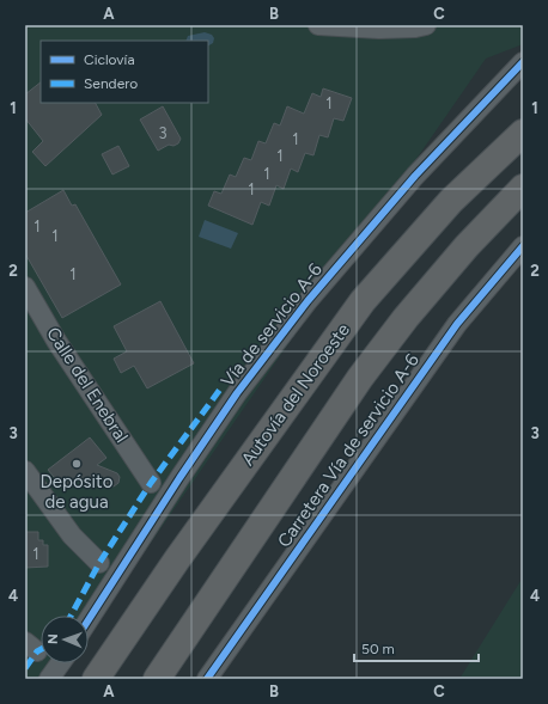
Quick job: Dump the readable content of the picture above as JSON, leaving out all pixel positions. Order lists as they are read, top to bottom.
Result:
{
  "streets": {
    "highway": ["Autovía del Noroeste"],
    "street": ["Vía de servicio A-6", "Calle del Enebral", "Carretera Vía de servicio A-6"]
  },
  "places": ["Depósito de agua"],
  "house_numbers": [
    "1",
    "3",
    "1",
    "1",
    "1",
    "1",
    "1",
    "1",
    "1",
    "1"
  ],
  "legend": ["Ciclovía", "Sendero"],
  "scale_bar": "50 m",
  "north": "left",
  "grid": {
    "columns": ["A", "B", "C"],
    "rows": [
      "1",
      "2",
      "3",
      "4"
    ]
  }
}
